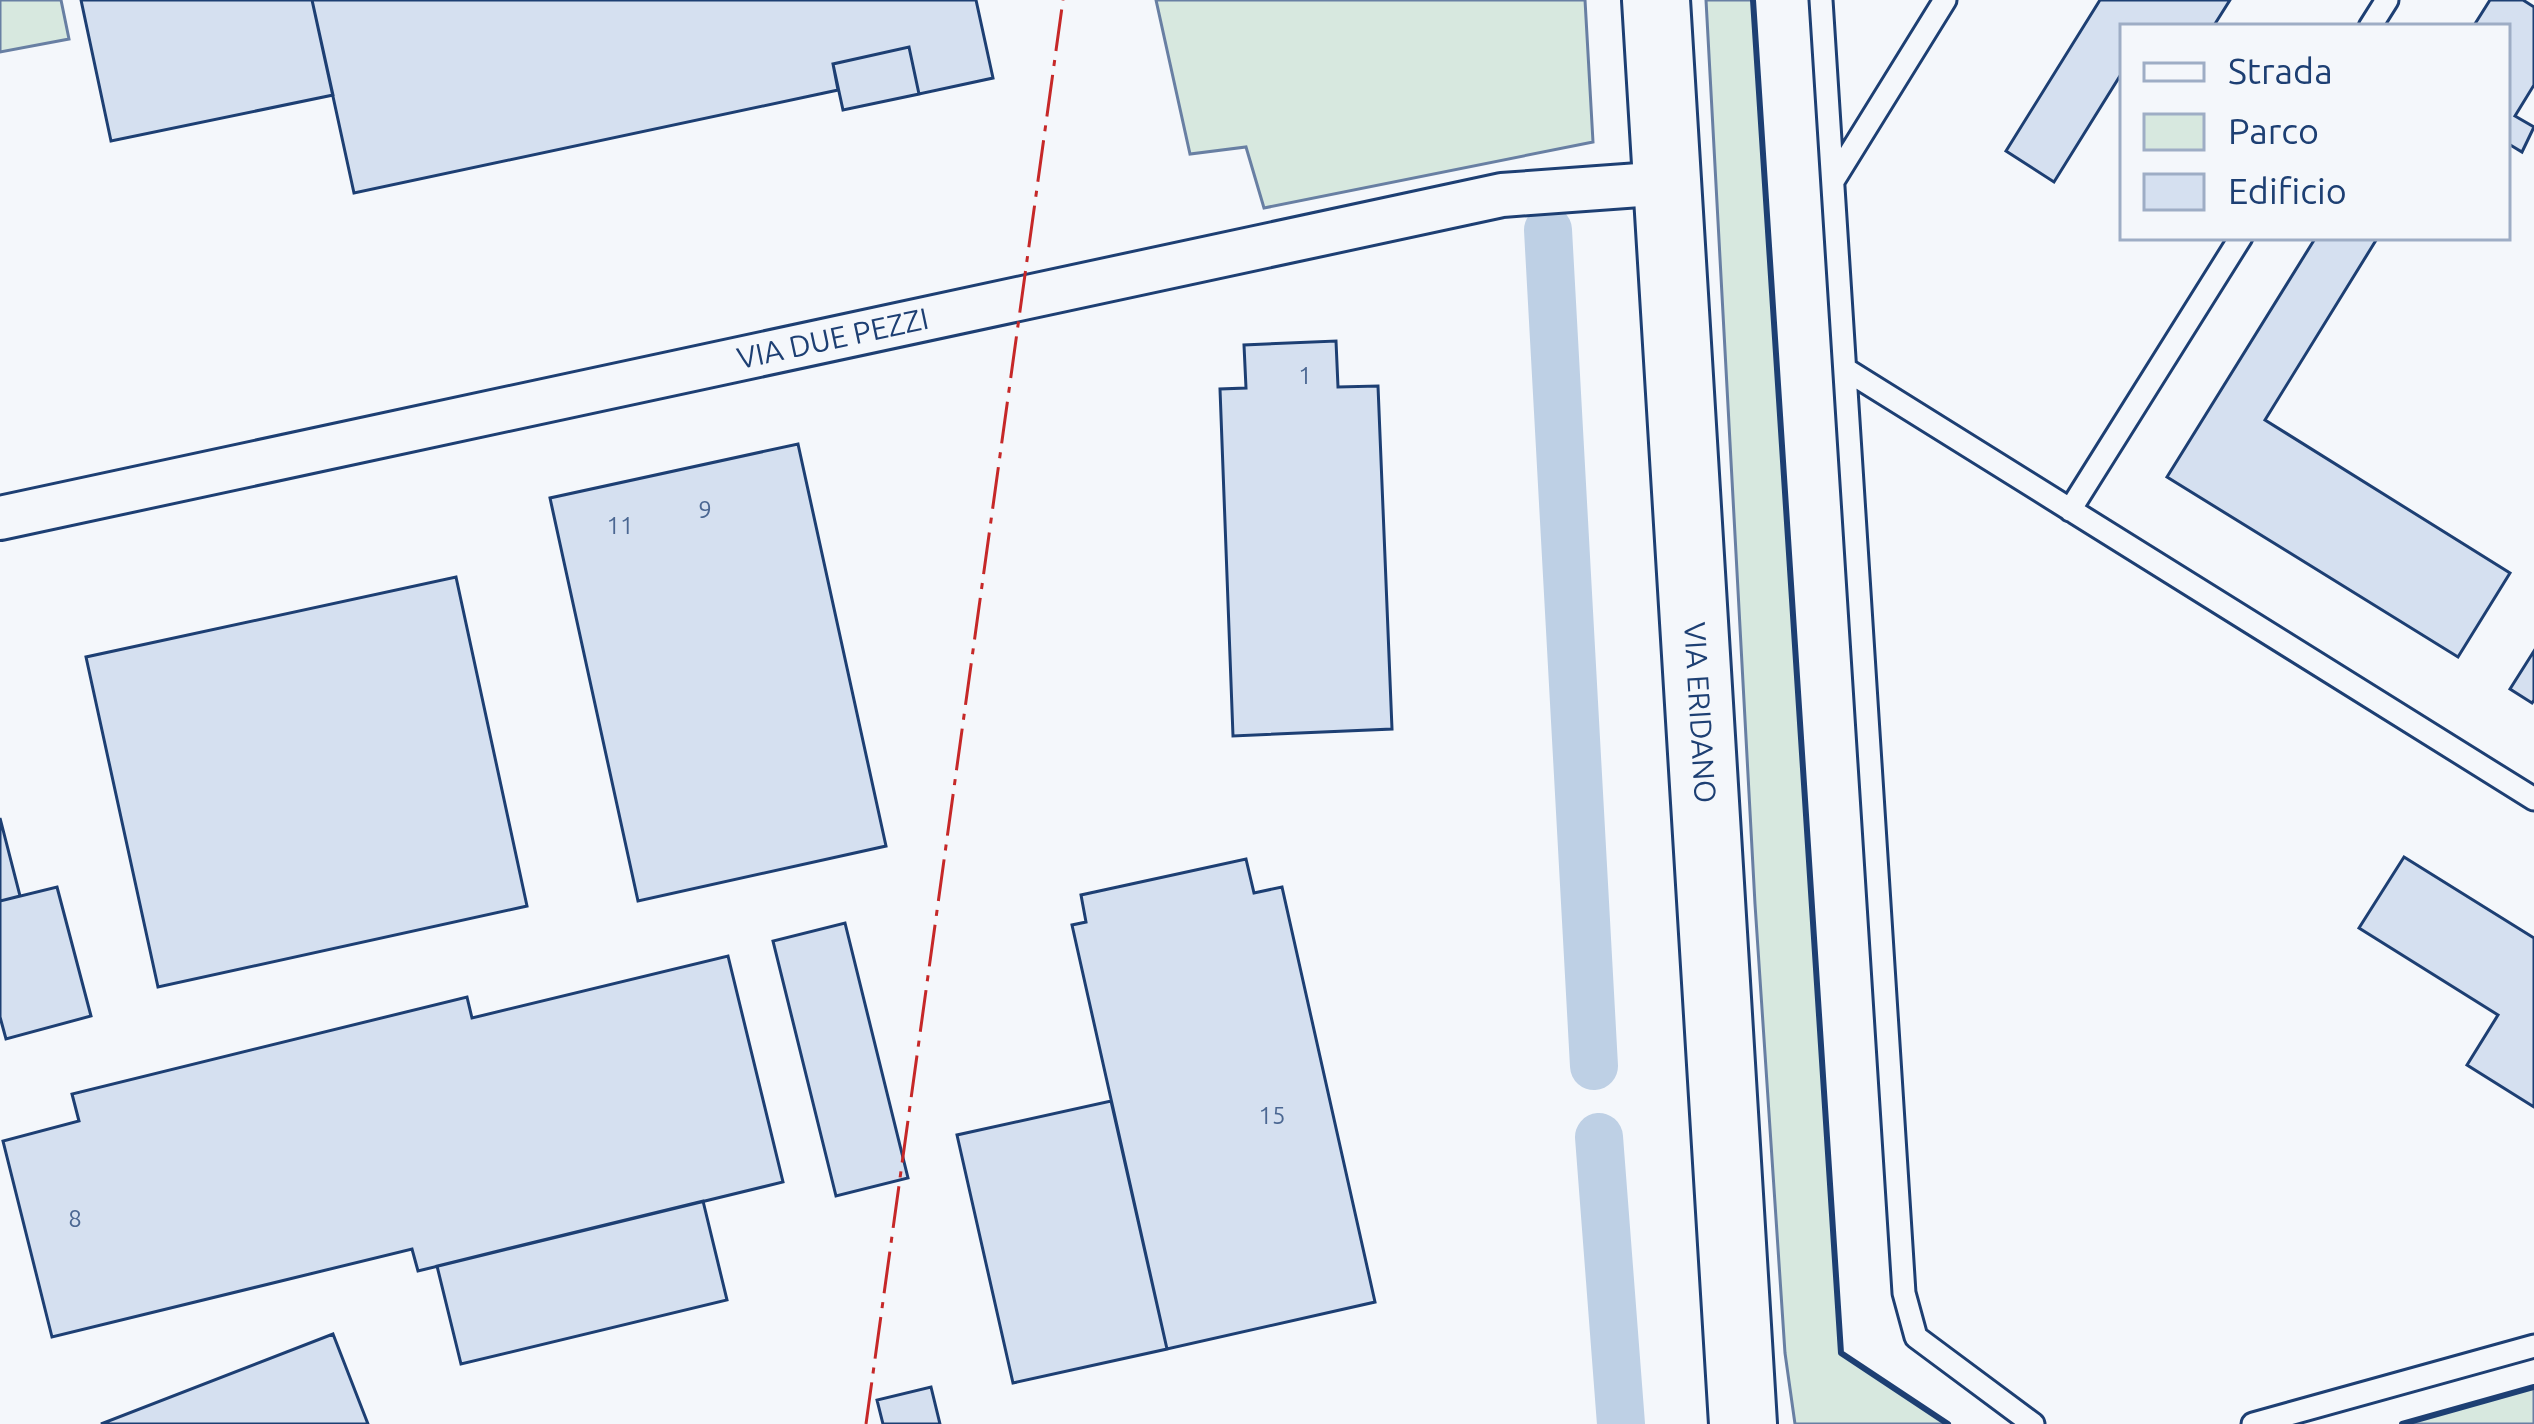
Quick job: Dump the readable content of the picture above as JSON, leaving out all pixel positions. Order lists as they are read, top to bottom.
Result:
{
  "streets": {
    "main road": ["VIA ERIDANO"],
    "street": ["VIA DUE PEZZI"]
  },
  "crossings": [
    ["VIA DUE PEZZI", "VIA ERIDANO"]
  ],
  "house_numbers": [
    "1",
    "9",
    "11",
    "15",
    "8"
  ],
  "legend": ["Strada", "Parco", "Edificio"]
}
